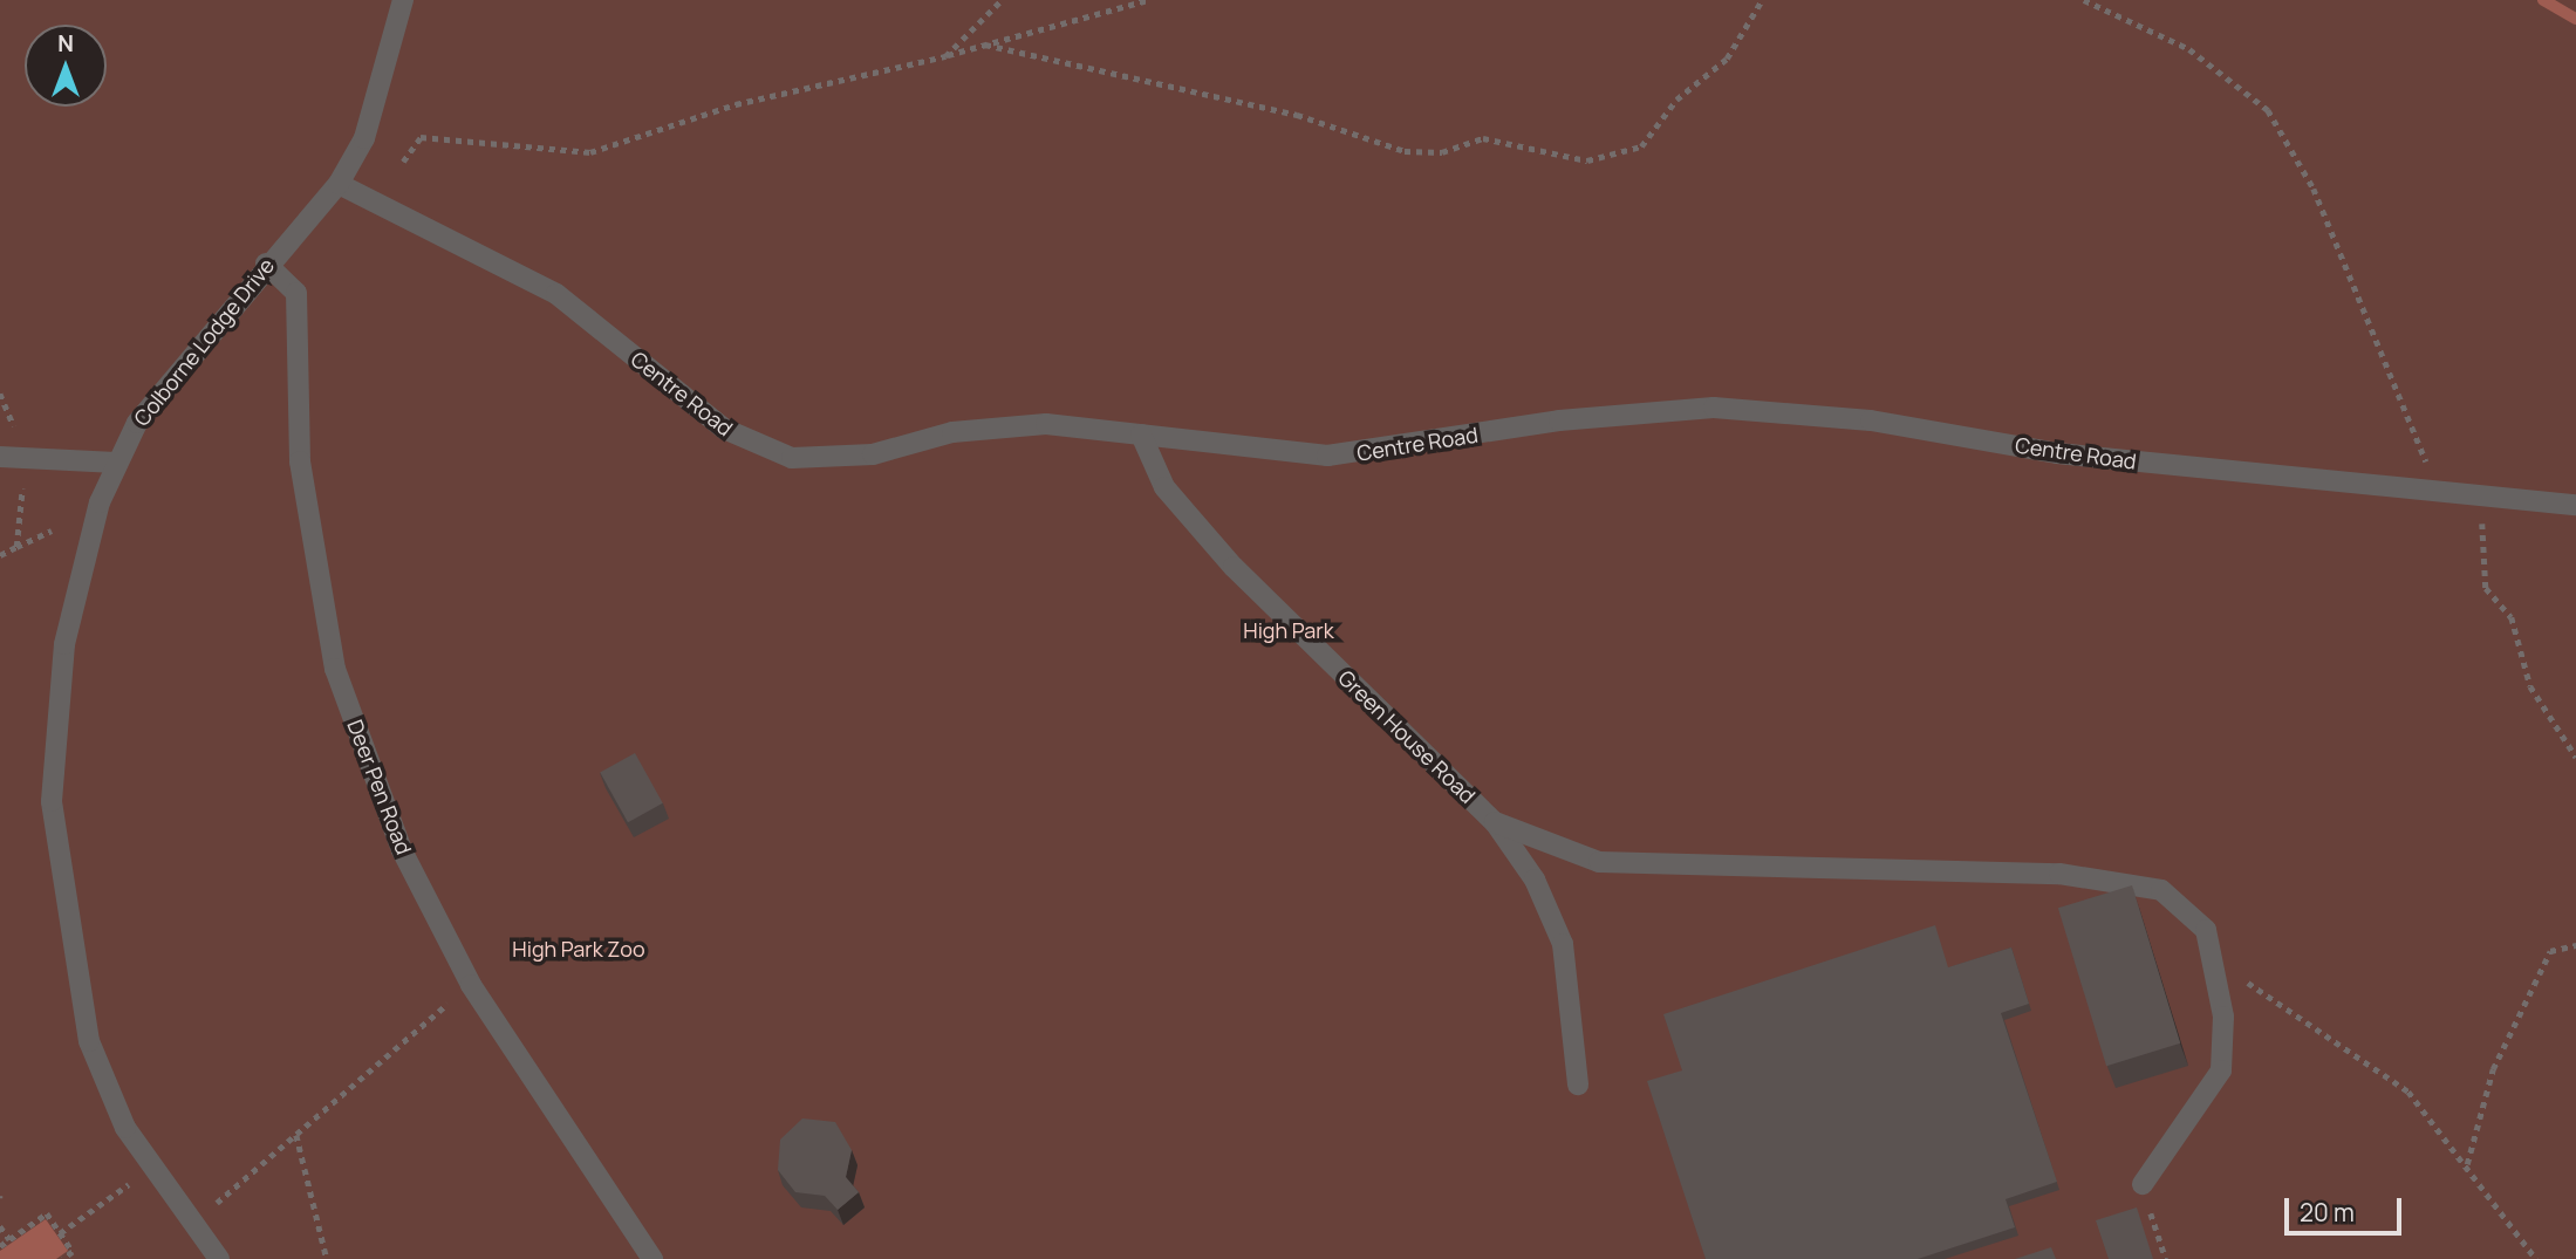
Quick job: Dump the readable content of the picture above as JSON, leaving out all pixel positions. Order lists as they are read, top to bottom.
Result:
{
  "streets": {
    "street": [
      "Colborne Lodge Drive",
      "Centre Road",
      "Green House Road",
      "Deer Pen Road"
    ]
  },
  "crossings": [
    ["Colborne Lodge Drive", "Centre Road"],
    ["Colborne Lodge Drive", "Deer Pen Road"],
    ["Centre Road", "Green House Road"]
  ],
  "parks": ["High Park", "High Park Zoo"],
  "scale_bar": "20 m",
  "north": "top"
}
